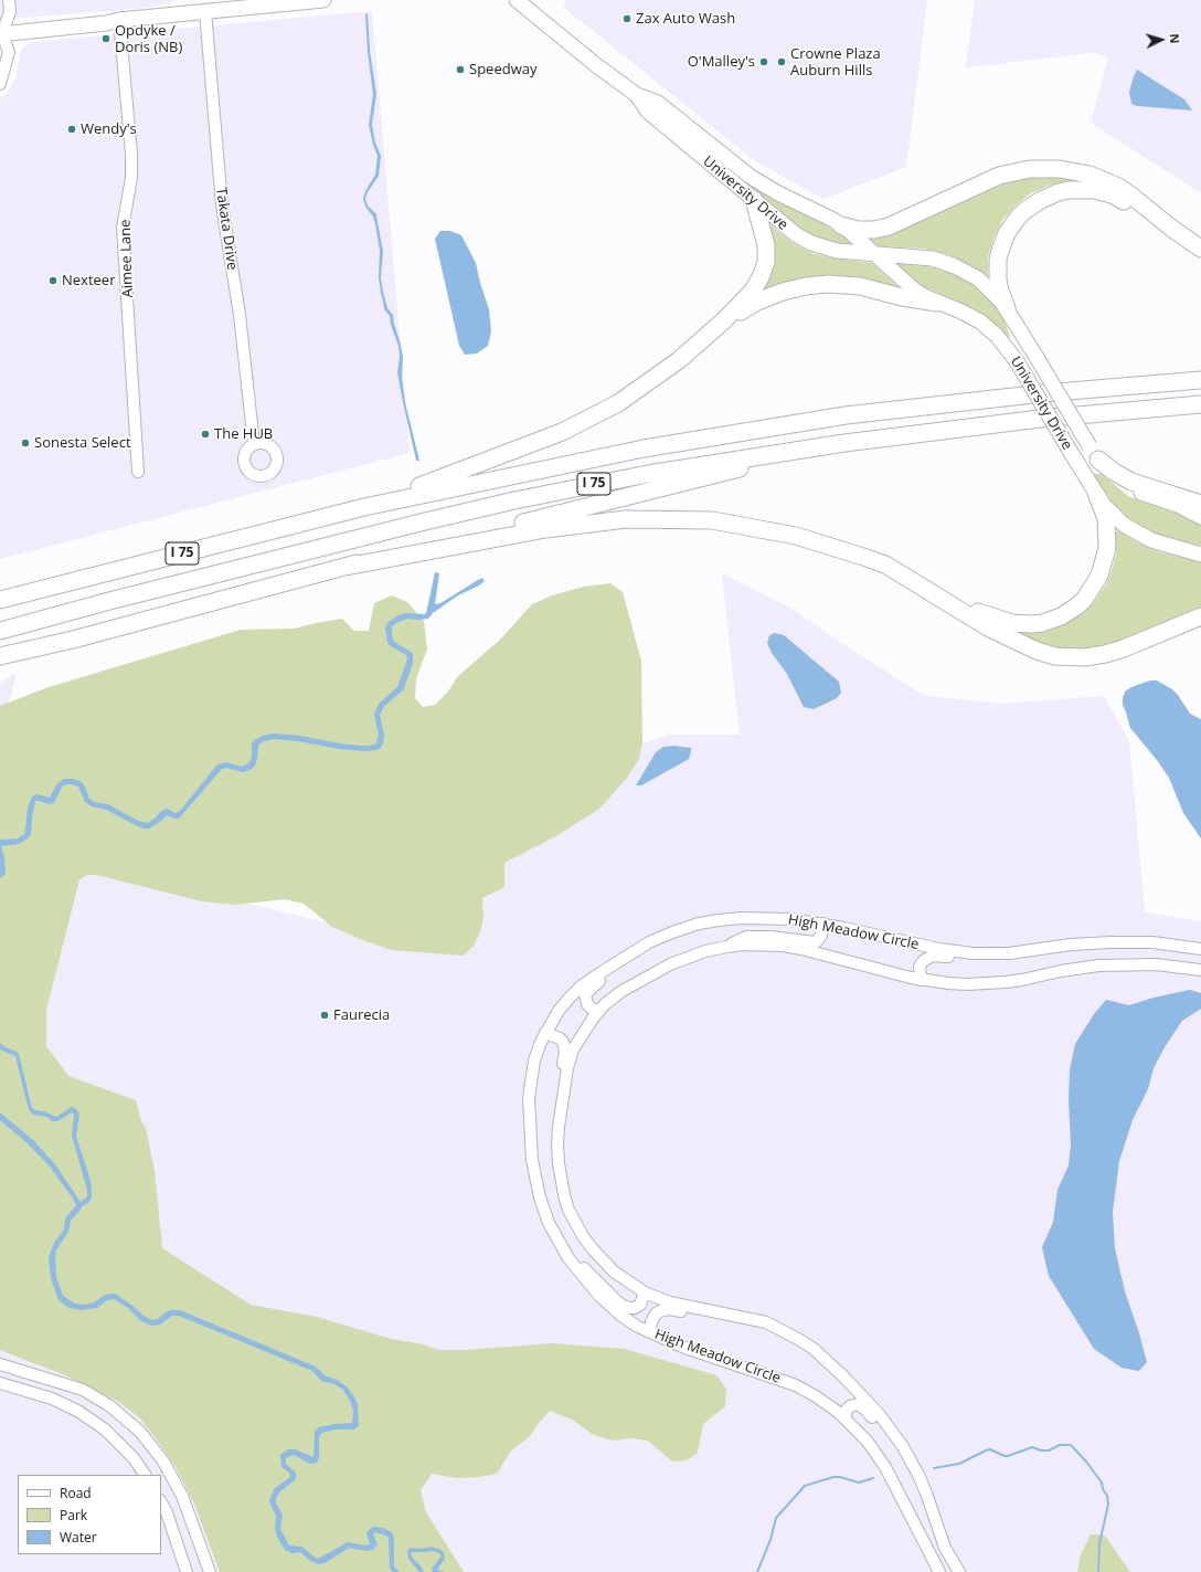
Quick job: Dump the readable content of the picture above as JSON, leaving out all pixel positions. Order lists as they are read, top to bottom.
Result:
{
  "streets": {
    "highway": ["I 75"],
    "main road": ["University Drive"],
    "street": ["Takata Drive", "Aimee Lane", "High Meadow Circle"]
  },
  "places": [
    "Zax Auto Wash",
    "Opdyke / Doris (NB)",
    "O'Malley's",
    "Crowne Plaza Auburn Hills",
    "Speedway",
    "Wendy's",
    "Nexteer",
    "The HUB",
    "Sonesta Select",
    "Faurecia"
  ],
  "legend": ["Road", "Park", "Water"],
  "north": "right"
}
